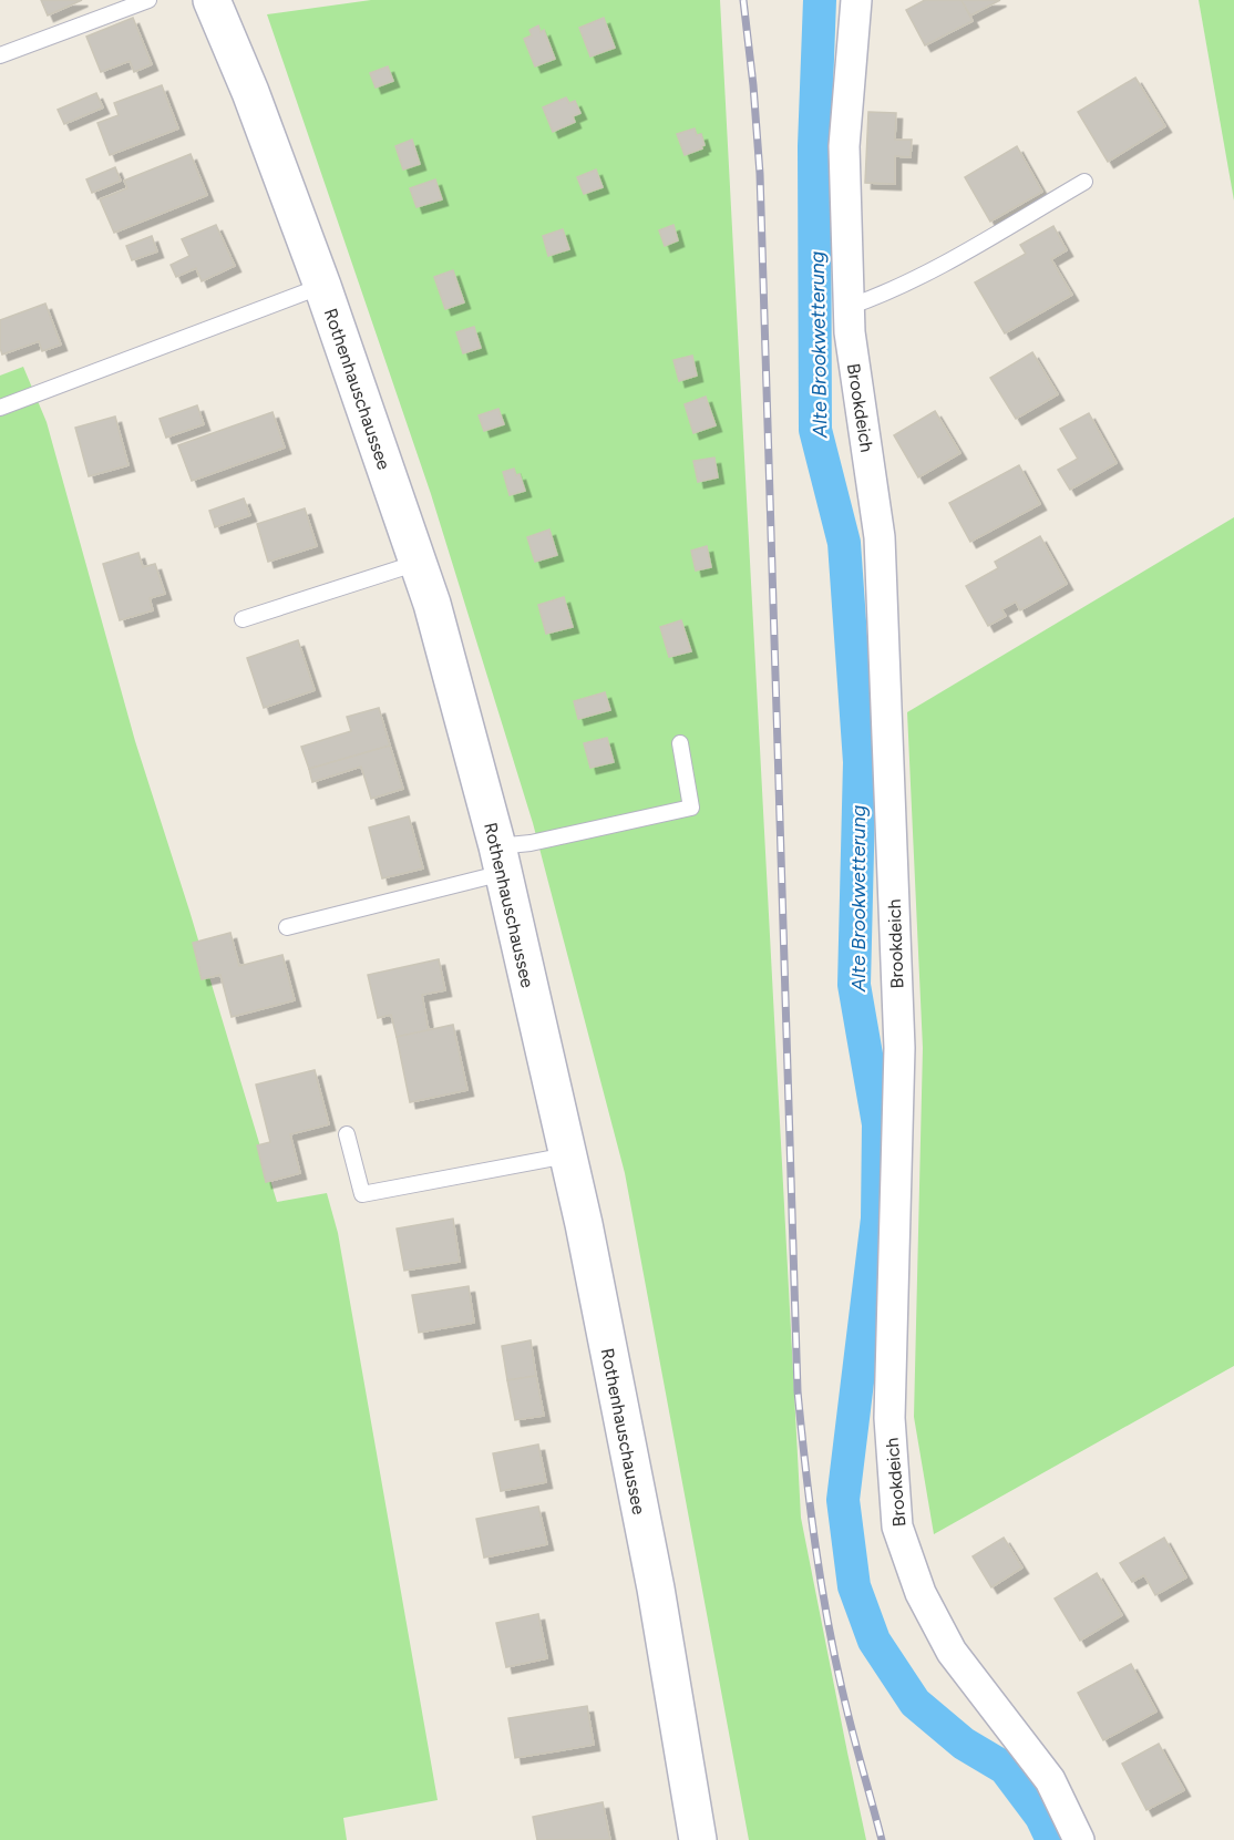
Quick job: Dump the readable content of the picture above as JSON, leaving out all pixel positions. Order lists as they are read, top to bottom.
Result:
{
  "streets": {
    "main road": ["Rothenhauschaussee"],
    "street": ["Brookdeich"]
  },
  "water": ["Alte Brookwetterung"]
}
